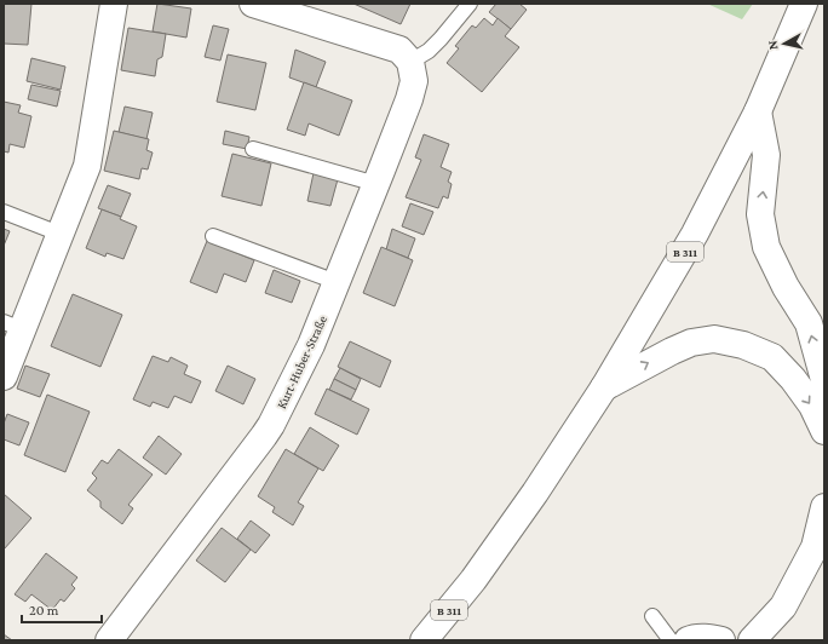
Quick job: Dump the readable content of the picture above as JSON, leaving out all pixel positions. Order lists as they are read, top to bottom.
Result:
{
  "streets": {
    "main road": ["B 311", "Kurt-Huber-Straße"]
  },
  "scale_bar": "20 m",
  "north": "left"
}
